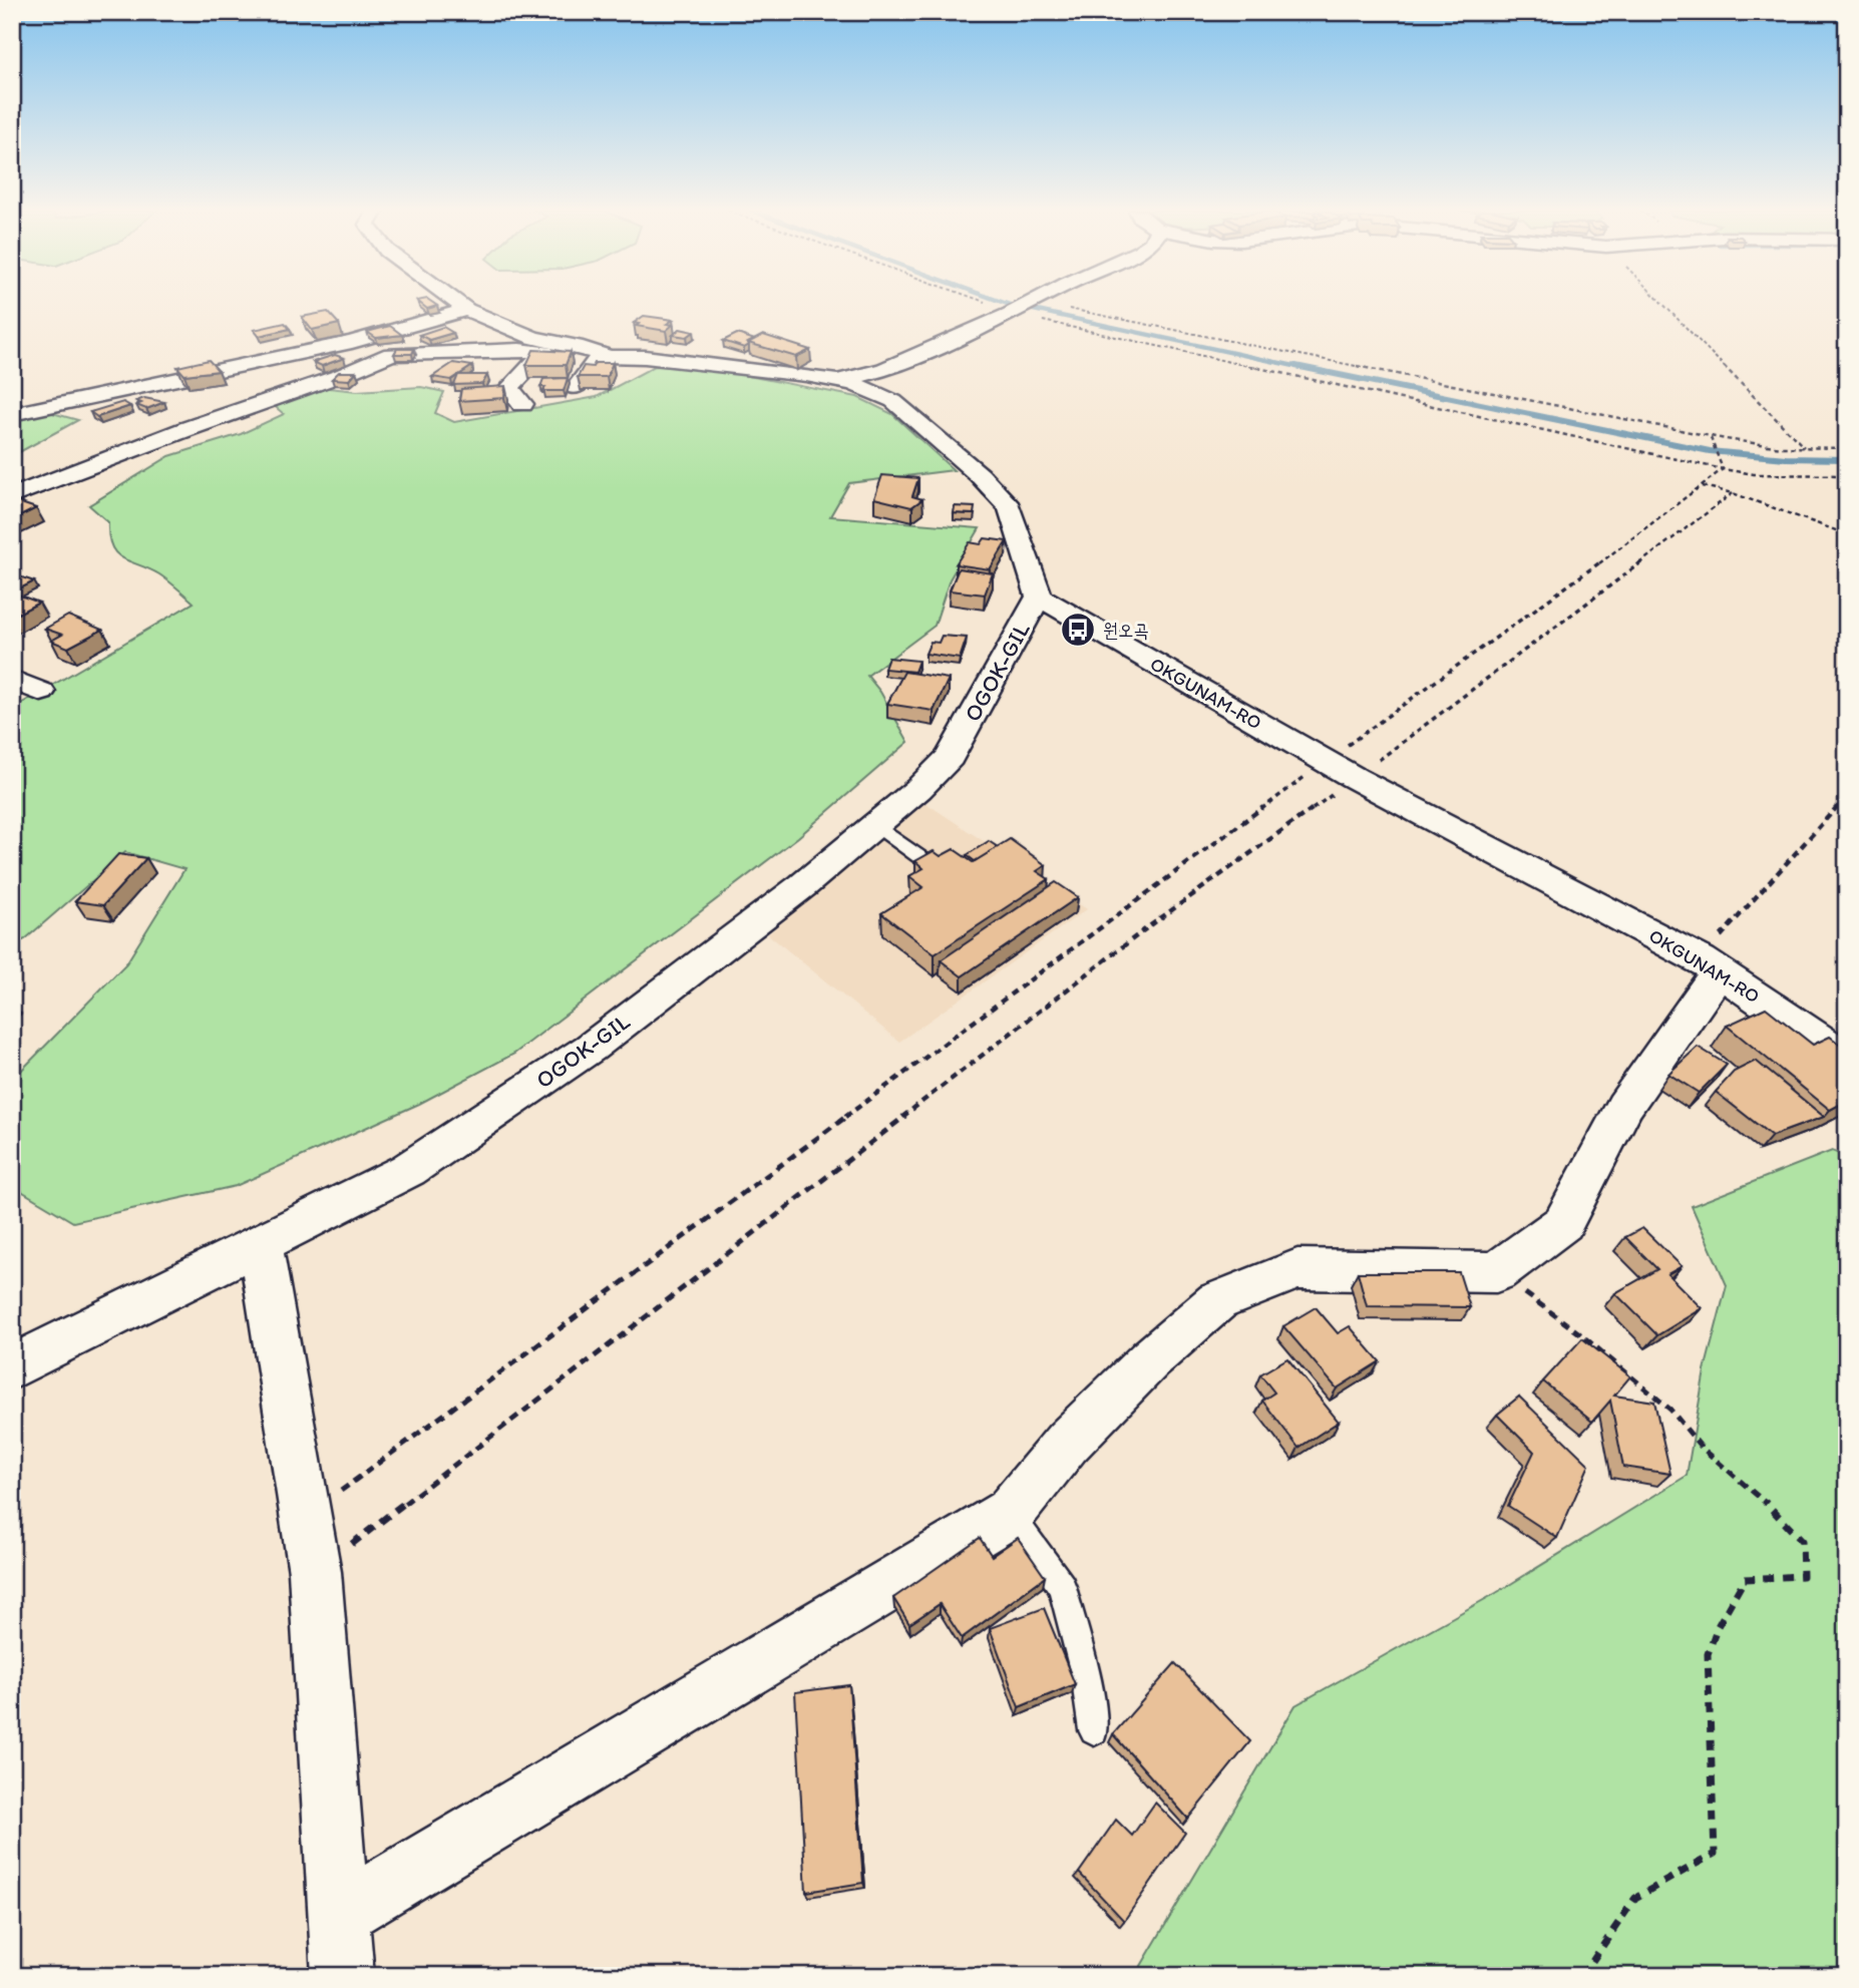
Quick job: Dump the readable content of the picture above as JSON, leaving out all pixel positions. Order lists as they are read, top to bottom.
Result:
{
  "streets": {
    "street": ["OGOK-GIL", "OKGUNAM-RO"]
  },
  "crossings": [
    ["OGOK-GIL", "OKGUNAM-RO"]
  ],
  "places": {
    "bus stop": ["원오곡"]
  }
}
